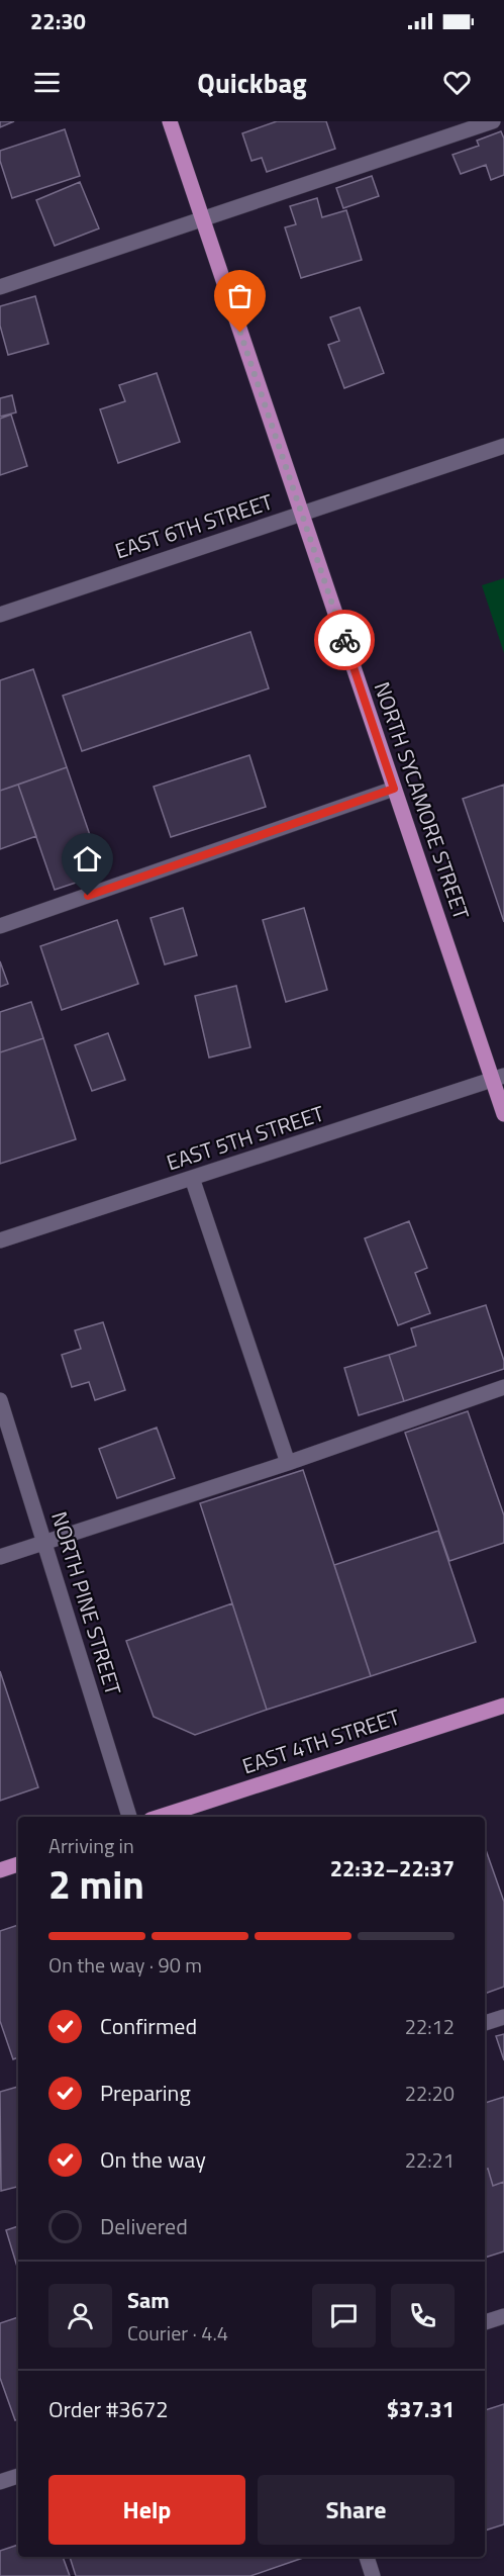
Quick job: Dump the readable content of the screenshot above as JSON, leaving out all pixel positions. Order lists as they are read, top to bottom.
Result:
{
  "streets": {
    "main road": ["NORTH SYCAMORE STREET", "EAST 4TH STREET"],
    "street": ["EAST 6TH STREET", "EAST 5TH STREET", "NORTH PINE STREET"]
  },
  "crossings": [
    ["EAST 6TH STREET", "NORTH SYCAMORE STREET"],
    ["NORTH SYCAMORE STREET", "EAST 5TH STREET"]
  ],
  "page": {
    "status": "22:30",
    "header": "Quickbag",
    "heading": ["2 min", "Arriving in", "22:32–22:37"],
    "panel": [
      "Sam",
      "Courier · 4.4",
      "Order #3672",
      "$37.31"
    ],
    "bar": "On the way · 90 m",
    "list": [
      ["Confirmed", "22:12"],
      ["Preparing", "22:20"],
      ["On the way", "22:21"],
      "Delivered"
    ],
    "buttons": ["Help", "Share"]
  }
}
